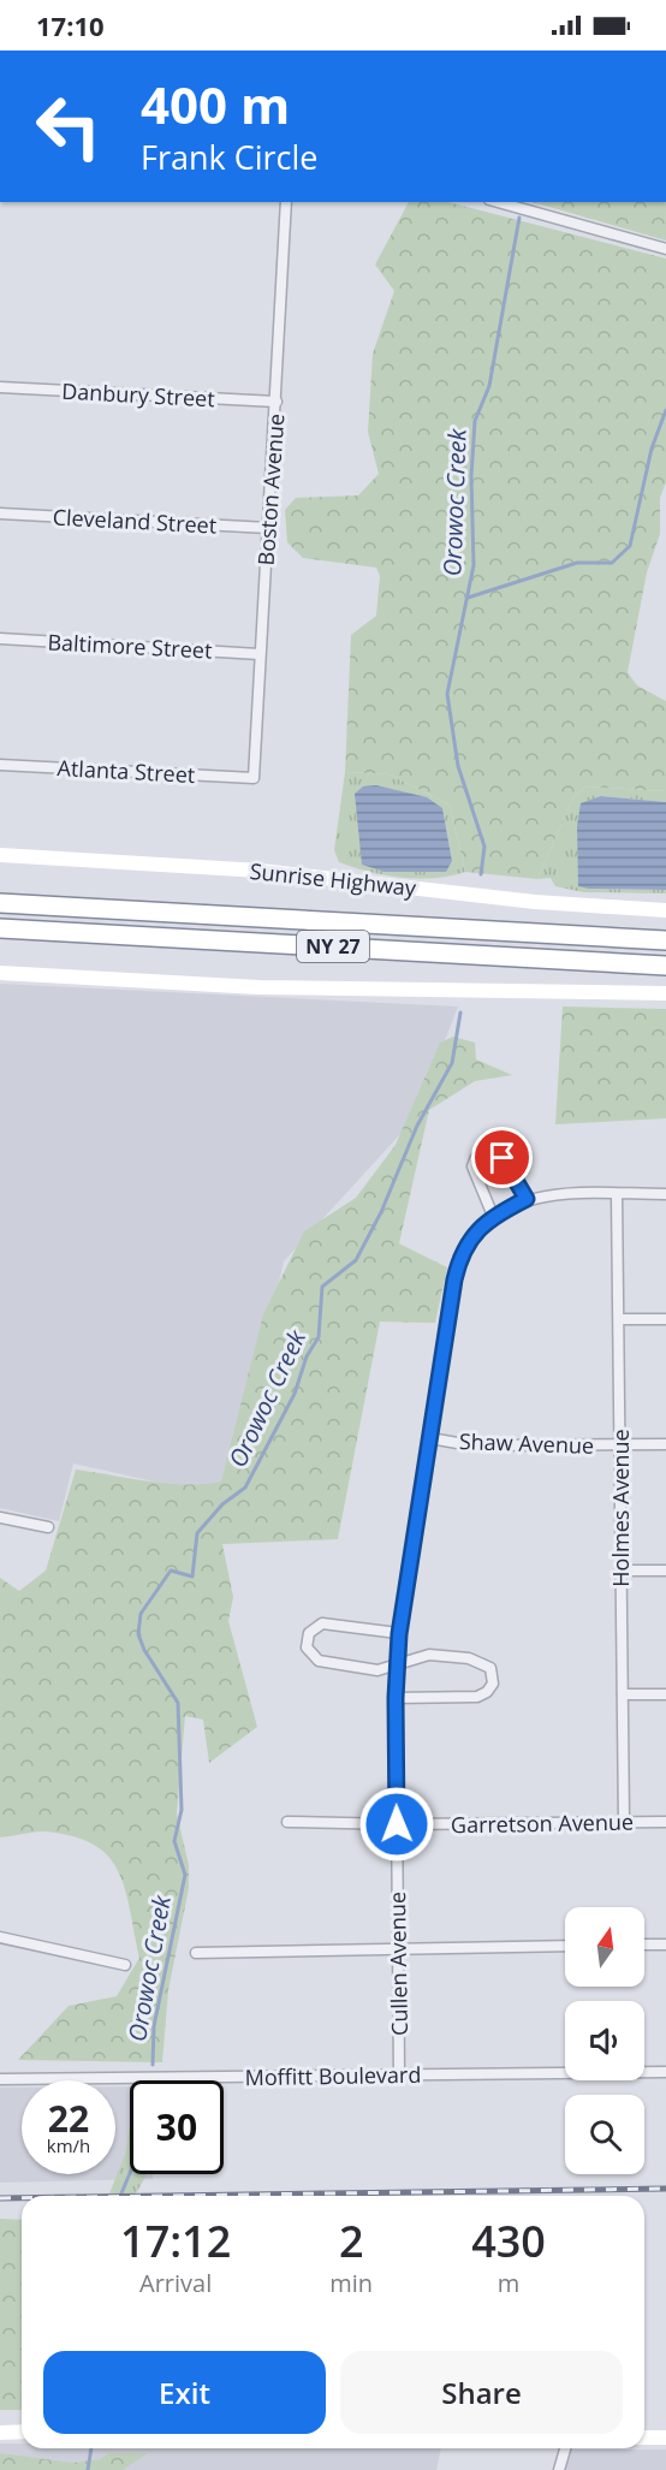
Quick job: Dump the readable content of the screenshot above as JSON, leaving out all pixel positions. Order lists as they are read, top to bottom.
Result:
{
  "streets": {
    "highway": ["Sunrise Highway", "NY 27"],
    "street": [
      "Danbury Street",
      "Boston Avenue",
      "Cleveland Street",
      "Baltimore Street",
      "Atlanta Street",
      "Shaw Avenue",
      "Holmes Avenue",
      "Garretson Avenue",
      "Cullen Avenue",
      "Moffitt Boulevard"
    ]
  },
  "crossings": [
    ["Danbury Street", "Boston Avenue"],
    ["Boston Avenue", "Cleveland Street"],
    ["Boston Avenue", "Baltimore Street"],
    ["Boston Avenue", "Atlanta Street"],
    ["Shaw Avenue", "Holmes Avenue"],
    ["Shaw Avenue", "Cullen Avenue"],
    ["Holmes Avenue", "Garretson Avenue"],
    ["Garretson Avenue", "Cullen Avenue"],
    ["Cullen Avenue", "Moffitt Boulevard"]
  ],
  "water": ["Orowoc Creek"],
  "north": "top",
  "page": {
    "status": "17:10",
    "turn": ["400 m", "Frank Circle"],
    "speed": "22 km/h",
    "limit": "30",
    "eta": [
      "17:12",
      "Arrival",
      "2",
      "min",
      "430",
      "m"
    ],
    "buttons": ["Exit", "Share"]
  }
}
